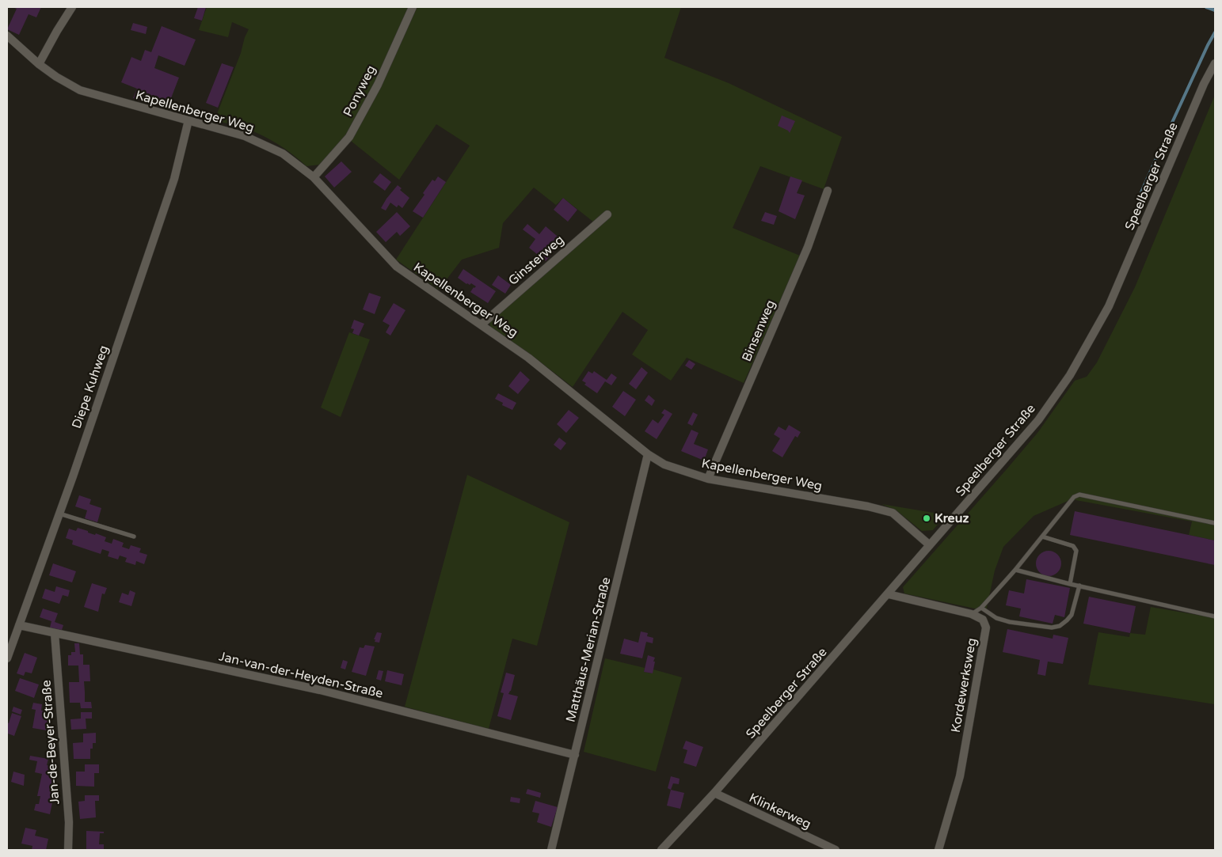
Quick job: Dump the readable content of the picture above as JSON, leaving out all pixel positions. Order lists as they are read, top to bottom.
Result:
{
  "streets": {
    "street": [
      "Ponyweg",
      "Kapellenberger Weg",
      "Speelberger Straße",
      "Ginsterweg",
      "Binsenweg",
      "Diepe Kuhweg",
      "Matthäus-Merian-Straße",
      "Jan-van-der-Heyden-Straße",
      "Kordewerksweg",
      "Jan-de-Beyer-Straße",
      "Klinkerweg"
    ]
  },
  "crossings": [
    ["Ponyweg", "Kapellenberger Weg"],
    ["Kapellenberger Weg", "Speelberger Straße"],
    ["Kapellenberger Weg", "Ginsterweg"],
    ["Kapellenberger Weg", "Binsenweg"],
    ["Kapellenberger Weg", "Diepe Kuhweg"],
    ["Kapellenberger Weg", "Matthäus-Merian-Straße"],
    ["Speelberger Straße", "Kordewerksweg"],
    ["Speelberger Straße", "Klinkerweg"],
    ["Diepe Kuhweg", "Jan-van-der-Heyden-Straße"],
    ["Matthäus-Merian-Straße", "Jan-van-der-Heyden-Straße"],
    ["Jan-van-der-Heyden-Straße", "Jan-de-Beyer-Straße"]
  ],
  "places": ["Kreuz"]
}
